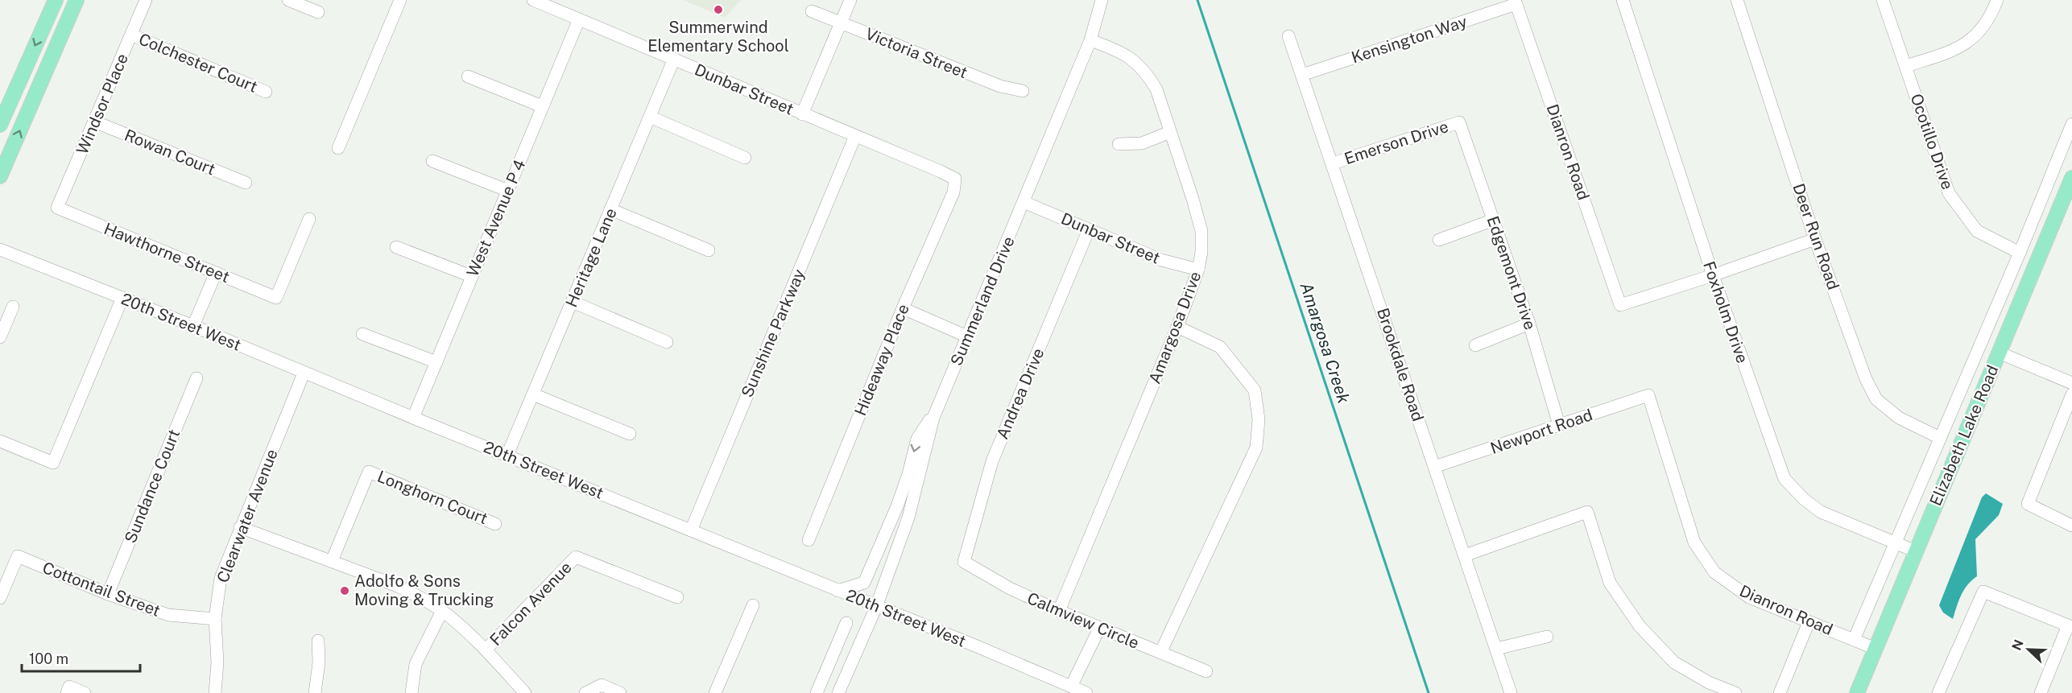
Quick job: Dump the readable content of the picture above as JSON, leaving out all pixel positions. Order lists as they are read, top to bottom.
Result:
{
  "streets": {
    "main road": ["Elizabeth Lake Road"],
    "street": [
      "Kensington Way",
      "Victoria Street",
      "Colchester Court",
      "Dunbar Street",
      "Windsor Place",
      "Ocotillo Drive",
      "Emerson Drive",
      "Rowan Court",
      "Dianron Road",
      "West Avenue P 4",
      "Deer Run Road",
      "Hawthorne Street",
      "Heritage Lane",
      "Edgemont Drive",
      "Summerland Drive",
      "Foxholm Drive",
      "20th Street West",
      "Amargosa Drive",
      "Sunshine Parkway",
      "Hideaway Place",
      "Brookdale Road",
      "Andrea Drive",
      "Newport Road",
      "Sundance Court",
      "Longhorn Court",
      "Clearwater Avenue",
      "Cottontail Street",
      "Falcon Avenue",
      "Calmview Circle"
    ]
  },
  "crossings": [
    ["Kensington Way", "Dianron Road"],
    ["Kensington Way", "Brookdale Road"],
    ["Colchester Court", "Windsor Place"],
    ["Dunbar Street", "West Avenue P 4"],
    ["Dunbar Street", "Heritage Lane"],
    ["Dunbar Street", "Summerland Drive"],
    ["Dunbar Street", "Amargosa Drive"],
    ["Dunbar Street", "Sunshine Parkway"],
    ["Dunbar Street", "Hideaway Place"],
    ["Dunbar Street", "Andrea Drive"],
    ["Windsor Place", "Rowan Court"],
    ["Windsor Place", "Hawthorne Street"],
    ["Emerson Drive", "Edgemont Drive"],
    ["Emerson Drive", "Brookdale Road"],
    ["Dianron Road", "Foxholm Drive"],
    ["Dianron Road", "Newport Road"],
    ["Dianron Road", "Elizabeth Lake Road"],
    ["West Avenue P 4", "20th Street West"],
    ["Heritage Lane", "20th Street West"],
    ["Edgemont Drive", "Newport Road"],
    ["Summerland Drive", "20th Street West"],
    ["Summerland Drive", "Amargosa Drive"],
    ["Foxholm Drive", "Elizabeth Lake Road"],
    ["20th Street West", "Sunshine Parkway"],
    ["20th Street West", "Clearwater Avenue"],
    ["Amargosa Drive", "Calmview Circle"],
    ["Brookdale Road", "Newport Road"],
    ["Andrea Drive", "Calmview Circle"],
    ["Sundance Court", "Cottontail Street"],
    ["Clearwater Avenue", "Cottontail Street"]
  ],
  "water": ["Amargosa Creek"],
  "places": ["Summerwind Elementary School", "Adolfo & Sons Moving & Trucking"],
  "scale_bar": "100 m",
  "north": "top left"
}
